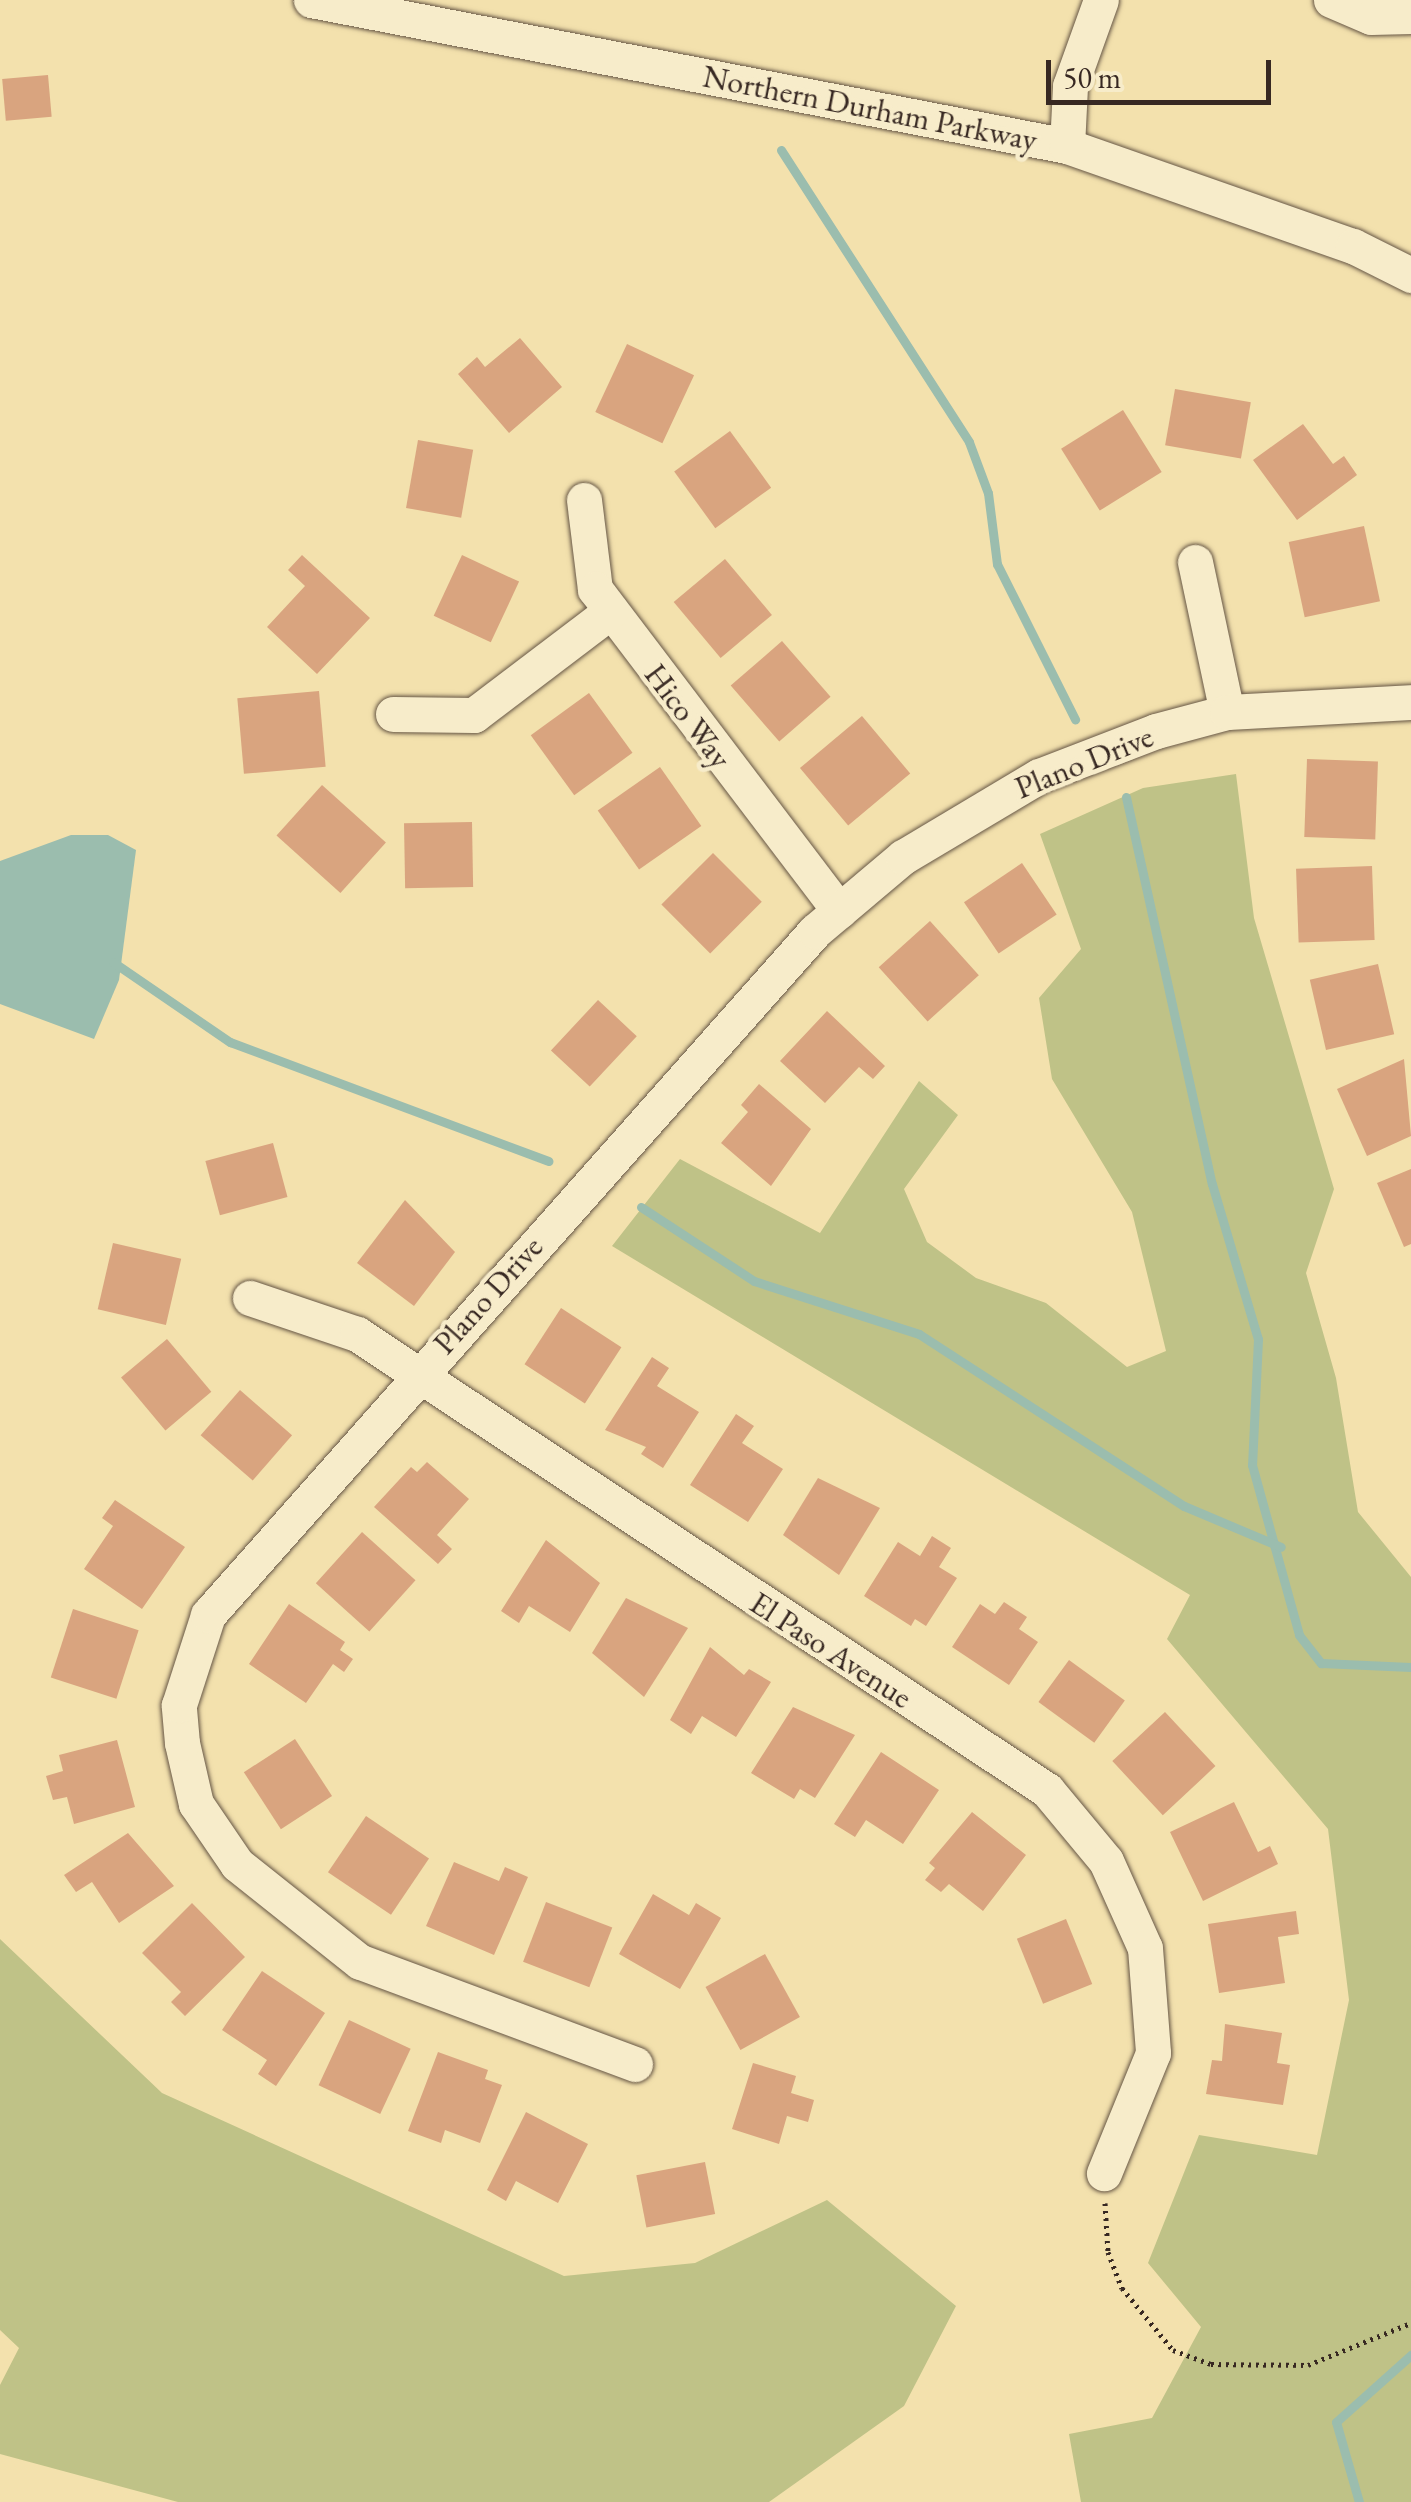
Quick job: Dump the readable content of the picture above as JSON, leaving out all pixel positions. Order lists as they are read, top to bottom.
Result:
{
  "streets": {
    "street": [
      "Northern Durham Parkway",
      "Hico Way",
      "Plano Drive",
      "El Paso Avenue"
    ]
  },
  "crossings": [
    ["Hico Way", "Plano Drive"],
    ["Plano Drive", "El Paso Avenue"]
  ],
  "scale_bar": "50 m"
}
